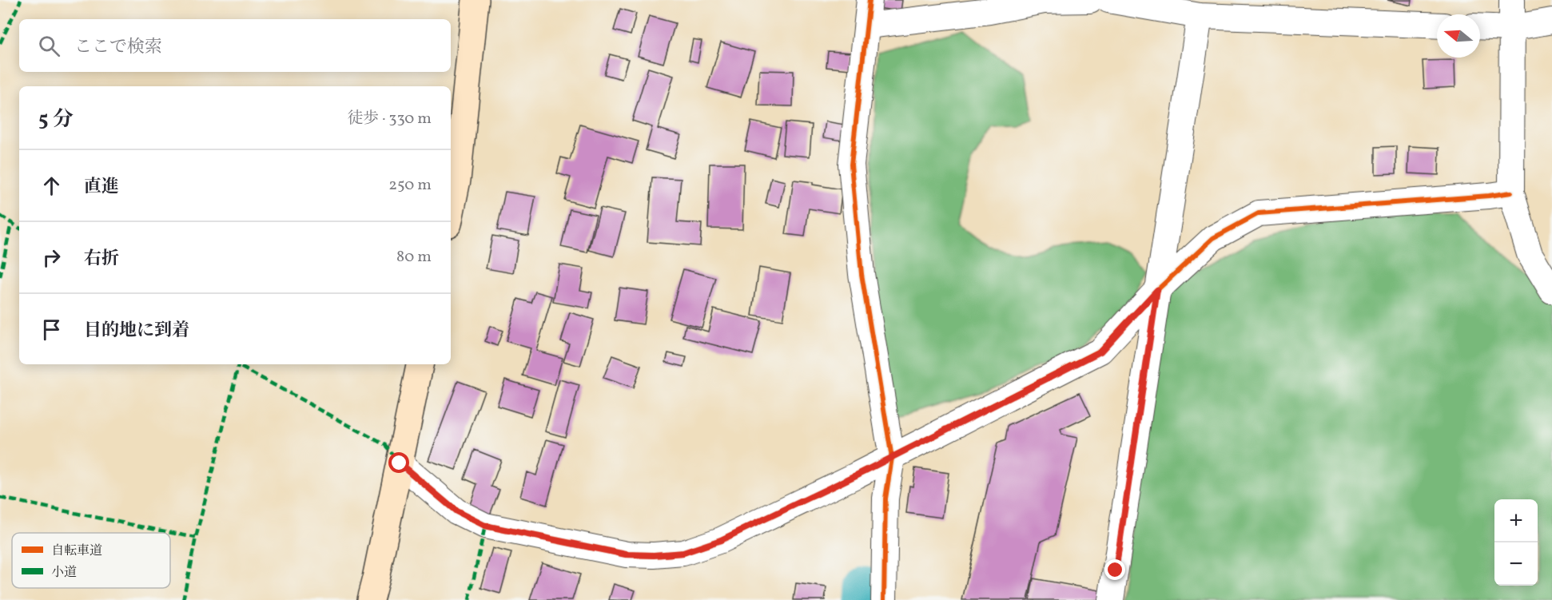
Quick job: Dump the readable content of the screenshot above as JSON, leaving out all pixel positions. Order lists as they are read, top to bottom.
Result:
{
  "legend": ["自転車道", "小道"],
  "north": "left",
  "page": {
    "search": "ここで検索",
    "heading": ["5 分", "徒歩 · 330 m"],
    "list": [
      ["直進", "250 m"],
      ["右折", "80 m"],
      "目的地に到着"
    ],
    "map_buttons": ["+", "−"]
  }
}
